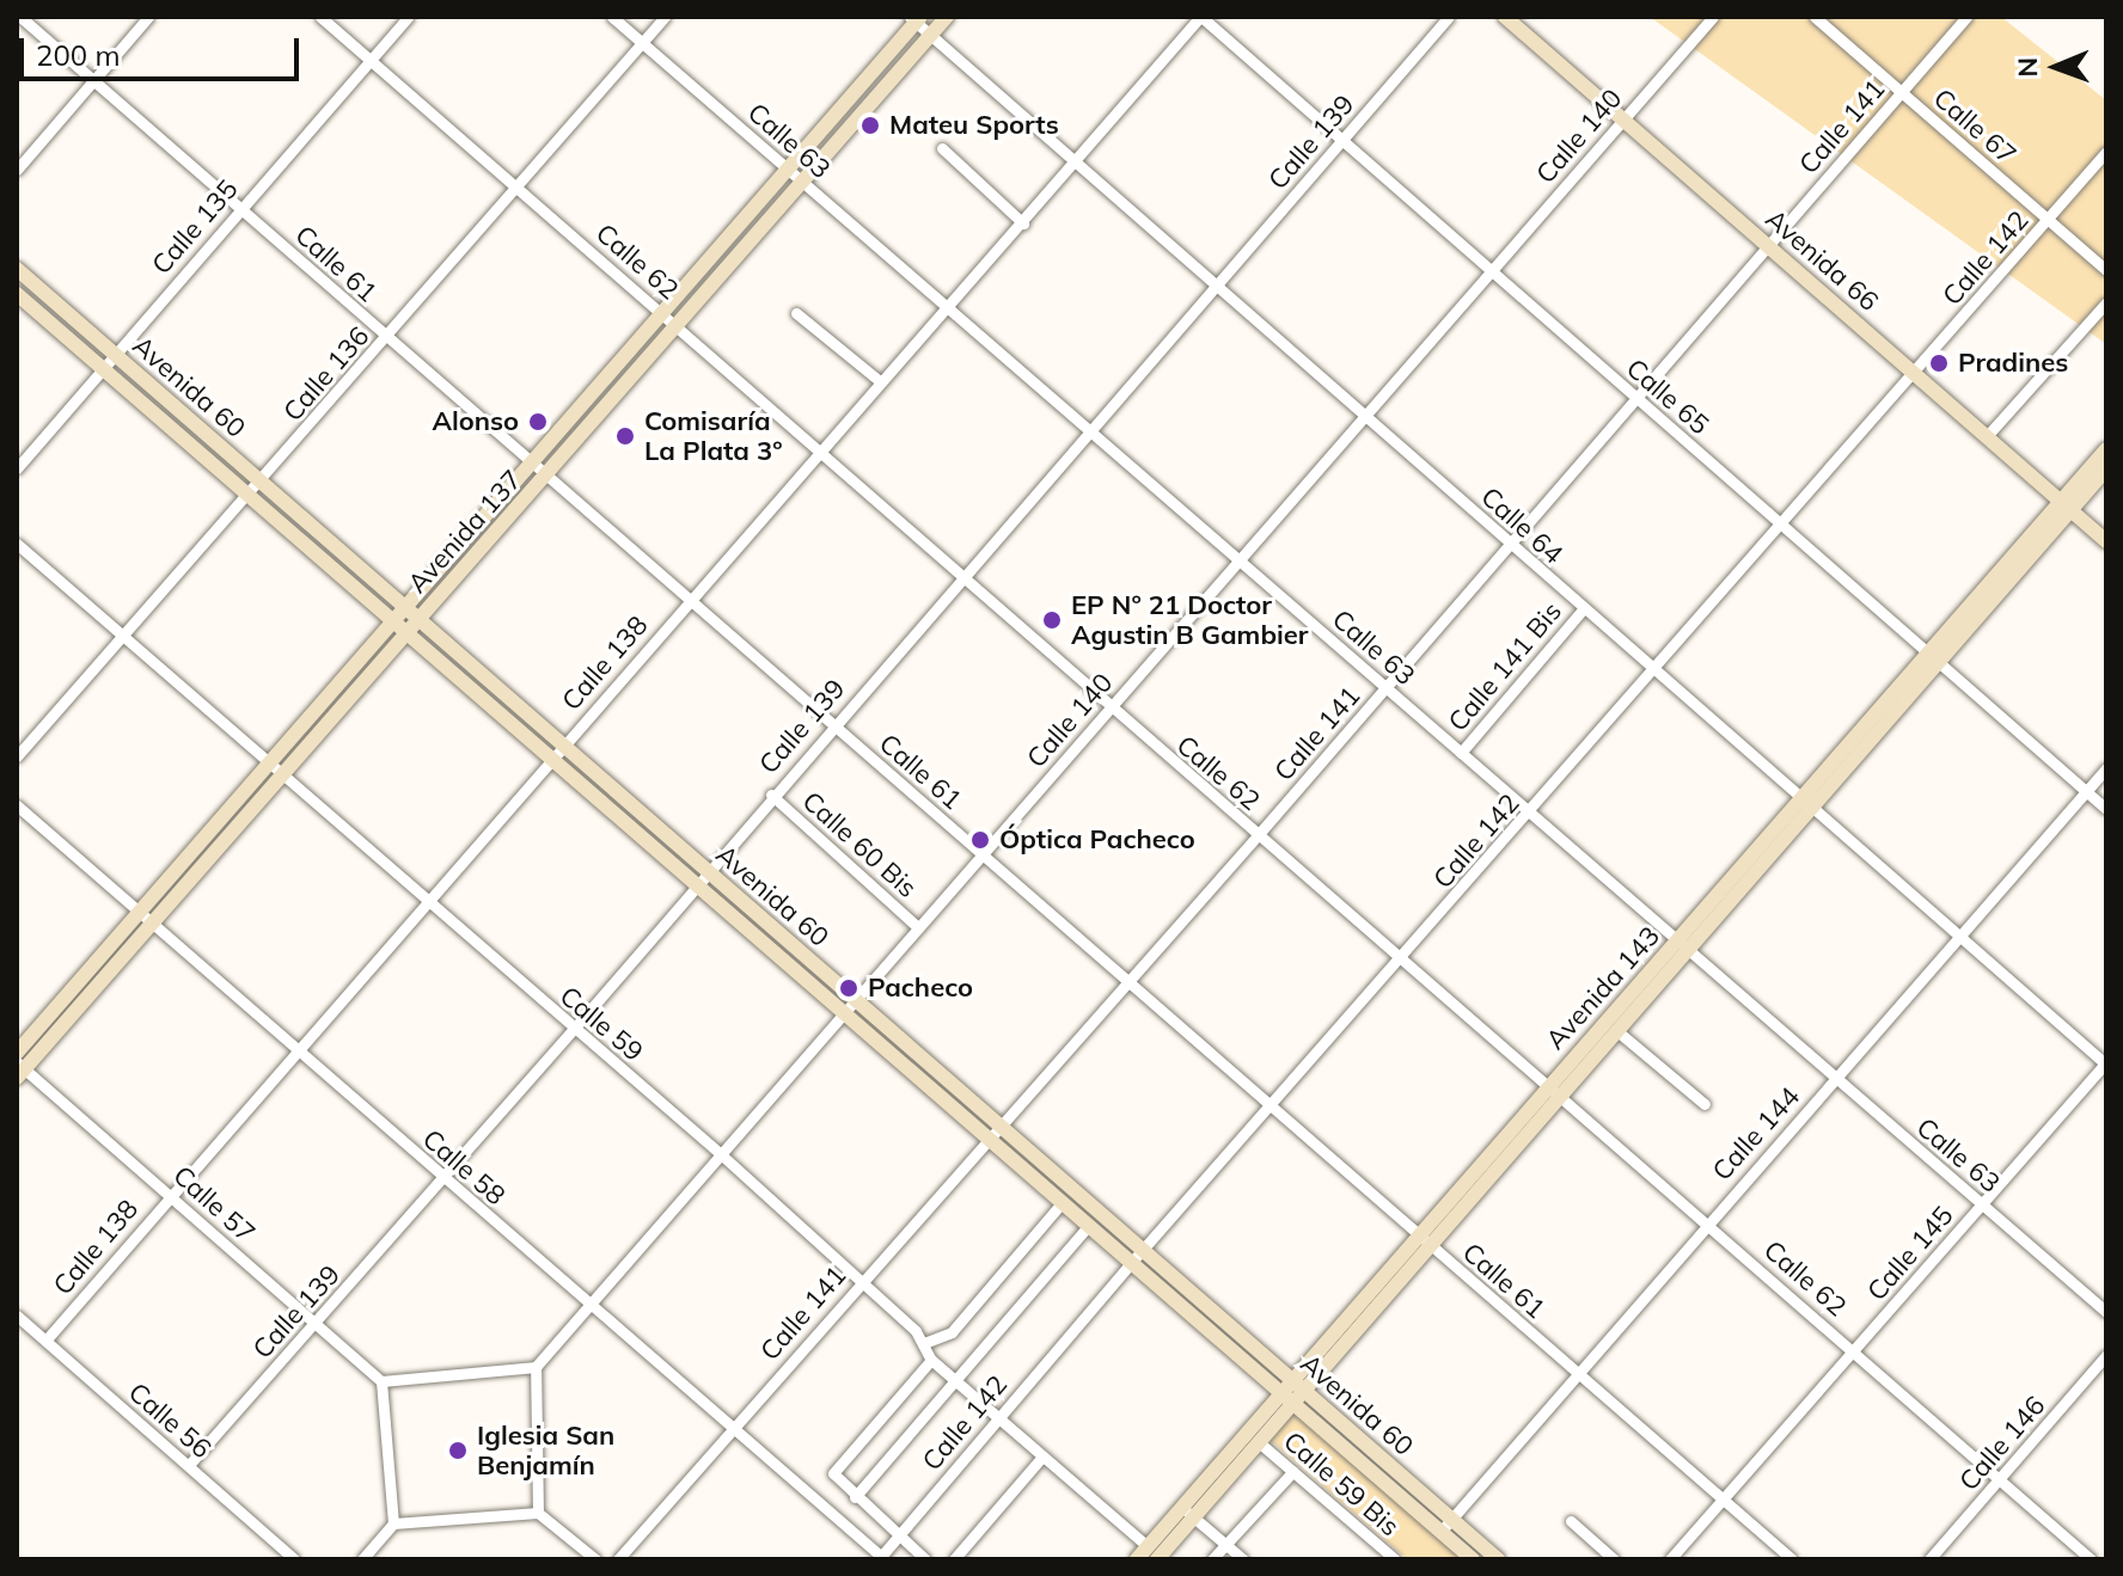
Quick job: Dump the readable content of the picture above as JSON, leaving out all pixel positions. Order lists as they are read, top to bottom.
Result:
{
  "streets": {
    "main road": [
      "Avenida 66",
      "Avenida 60",
      "Avenida 137",
      "Avenida 143"
    ],
    "street": [
      "Calle 141",
      "Calle 67",
      "Calle 140",
      "Calle 63",
      "Calle 139",
      "Calle 135",
      "Calle 142",
      "Calle 62",
      "Calle 61",
      "Calle 136",
      "Calle 65",
      "Calle 64",
      "Calle 138",
      "Calle 141 Bis",
      "Calle 60 Bis",
      "Calle 59",
      "Calle 144",
      "Calle 58",
      "Calle 57",
      "Calle 145",
      "Calle 56",
      "Calle 146",
      "Calle 59 Bis"
    ]
  },
  "crossings": [
    ["Calle 141", "Calle 67"],
    ["Calle 141", "Calle 63"],
    ["Calle 141", "Avenida 66"],
    ["Calle 141", "Calle 62"],
    ["Calle 141", "Calle 61"],
    ["Calle 141", "Avenida 60"],
    ["Calle 141", "Calle 65"],
    ["Calle 141", "Calle 64"],
    ["Calle 141", "Calle 59"],
    ["Calle 141", "Calle 58"],
    ["Calle 67", "Calle 142"],
    ["Calle 140", "Calle 63"],
    ["Calle 140", "Avenida 66"],
    ["Calle 140", "Calle 62"],
    ["Calle 140", "Calle 61"],
    ["Calle 140", "Avenida 60"],
    ["Calle 140", "Calle 65"],
    ["Calle 140", "Calle 64"],
    ["Calle 140", "Calle 60 Bis"],
    ["Calle 140", "Calle 59"],
    ["Calle 140", "Calle 58"],
    ["Calle 63", "Calle 139"],
    ["Calle 63", "Calle 142"],
    ["Calle 63", "Calle 136"],
    ["Calle 63", "Avenida 137"],
    ["Calle 63", "Calle 138"],
    ["Calle 63", "Calle 141 Bis"],
    ["Calle 63", "Avenida 143"],
    ["Calle 63", "Calle 144"],
    ["Calle 63", "Calle 145"],
    ["Calle 139", "Calle 62"],
    ["Calle 139", "Calle 61"],
    ["Calle 139", "Avenida 60"],
    ["Calle 139", "Calle 65"],
    ["Calle 139", "Calle 64"],
    ["Calle 139", "Calle 60 Bis"],
    ["Calle 139", "Calle 59"],
    ["Calle 139", "Calle 58"],
    ["Calle 139", "Calle 57"],
    ["Calle 139", "Calle 56"],
    ["Calle 135", "Calle 62"],
    ["Calle 135", "Calle 61"],
    ["Calle 135", "Avenida 60"],
    ["Calle 142", "Avenida 66"],
    ["Calle 142", "Calle 62"],
    ["Calle 142", "Calle 61"],
    ["Calle 142", "Avenida 60"],
    ["Calle 142", "Calle 65"],
    ["Calle 142", "Calle 64"],
    ["Calle 142", "Calle 59"],
    ["Calle 142", "Calle 58"],
    ["Avenida 66", "Avenida 143"],
    ["Calle 62", "Calle 136"],
    ["Calle 62", "Avenida 137"],
    ["Calle 62", "Calle 138"],
    ["Calle 62", "Avenida 143"],
    ["Calle 62", "Calle 144"],
    ["Calle 62", "Calle 145"],
    ["Calle 62", "Calle 146"],
    ["Calle 61", "Calle 136"],
    ["Calle 61", "Avenida 137"],
    ["Calle 61", "Calle 138"],
    ["Calle 61", "Avenida 143"],
    ["Calle 61", "Calle 144"],
    ["Calle 61", "Calle 145"],
    ["Calle 136", "Avenida 60"],
    ["Calle 136", "Calle 59"],
    ["Avenida 60", "Avenida 137"],
    ["Avenida 60", "Calle 138"],
    ["Avenida 60", "Avenida 143"],
    ["Avenida 60", "Calle 144"],
    ["Calle 65", "Calle 138"],
    ["Calle 65", "Avenida 143"],
    ["Calle 65", "Calle 144"],
    ["Calle 64", "Avenida 137"],
    ["Calle 64", "Calle 138"],
    ["Calle 64", "Calle 141 Bis"],
    ["Calle 64", "Avenida 143"],
    ["Calle 64", "Calle 144"],
    ["Calle 64", "Calle 145"],
    ["Avenida 137", "Calle 59"],
    ["Avenida 137", "Calle 58"],
    ["Avenida 137", "Calle 57"],
    ["Calle 138", "Calle 59"],
    ["Calle 138", "Calle 58"],
    ["Calle 138", "Calle 57"],
    ["Calle 138", "Calle 56"],
    ["Avenida 143", "Calle 59"],
    ["Avenida 143", "Calle 59 Bis"]
  ],
  "places": [
    "Mateu Sports",
    "Pradines",
    "Alonso",
    "Comisaría La Plata 3°",
    "EP N° 21 Doctor Agustin B Gambier",
    "Óptica Pacheco",
    "Pacheco",
    "Iglesia San Benjamín"
  ],
  "scale_bar": "200 m",
  "north": "left"
}
